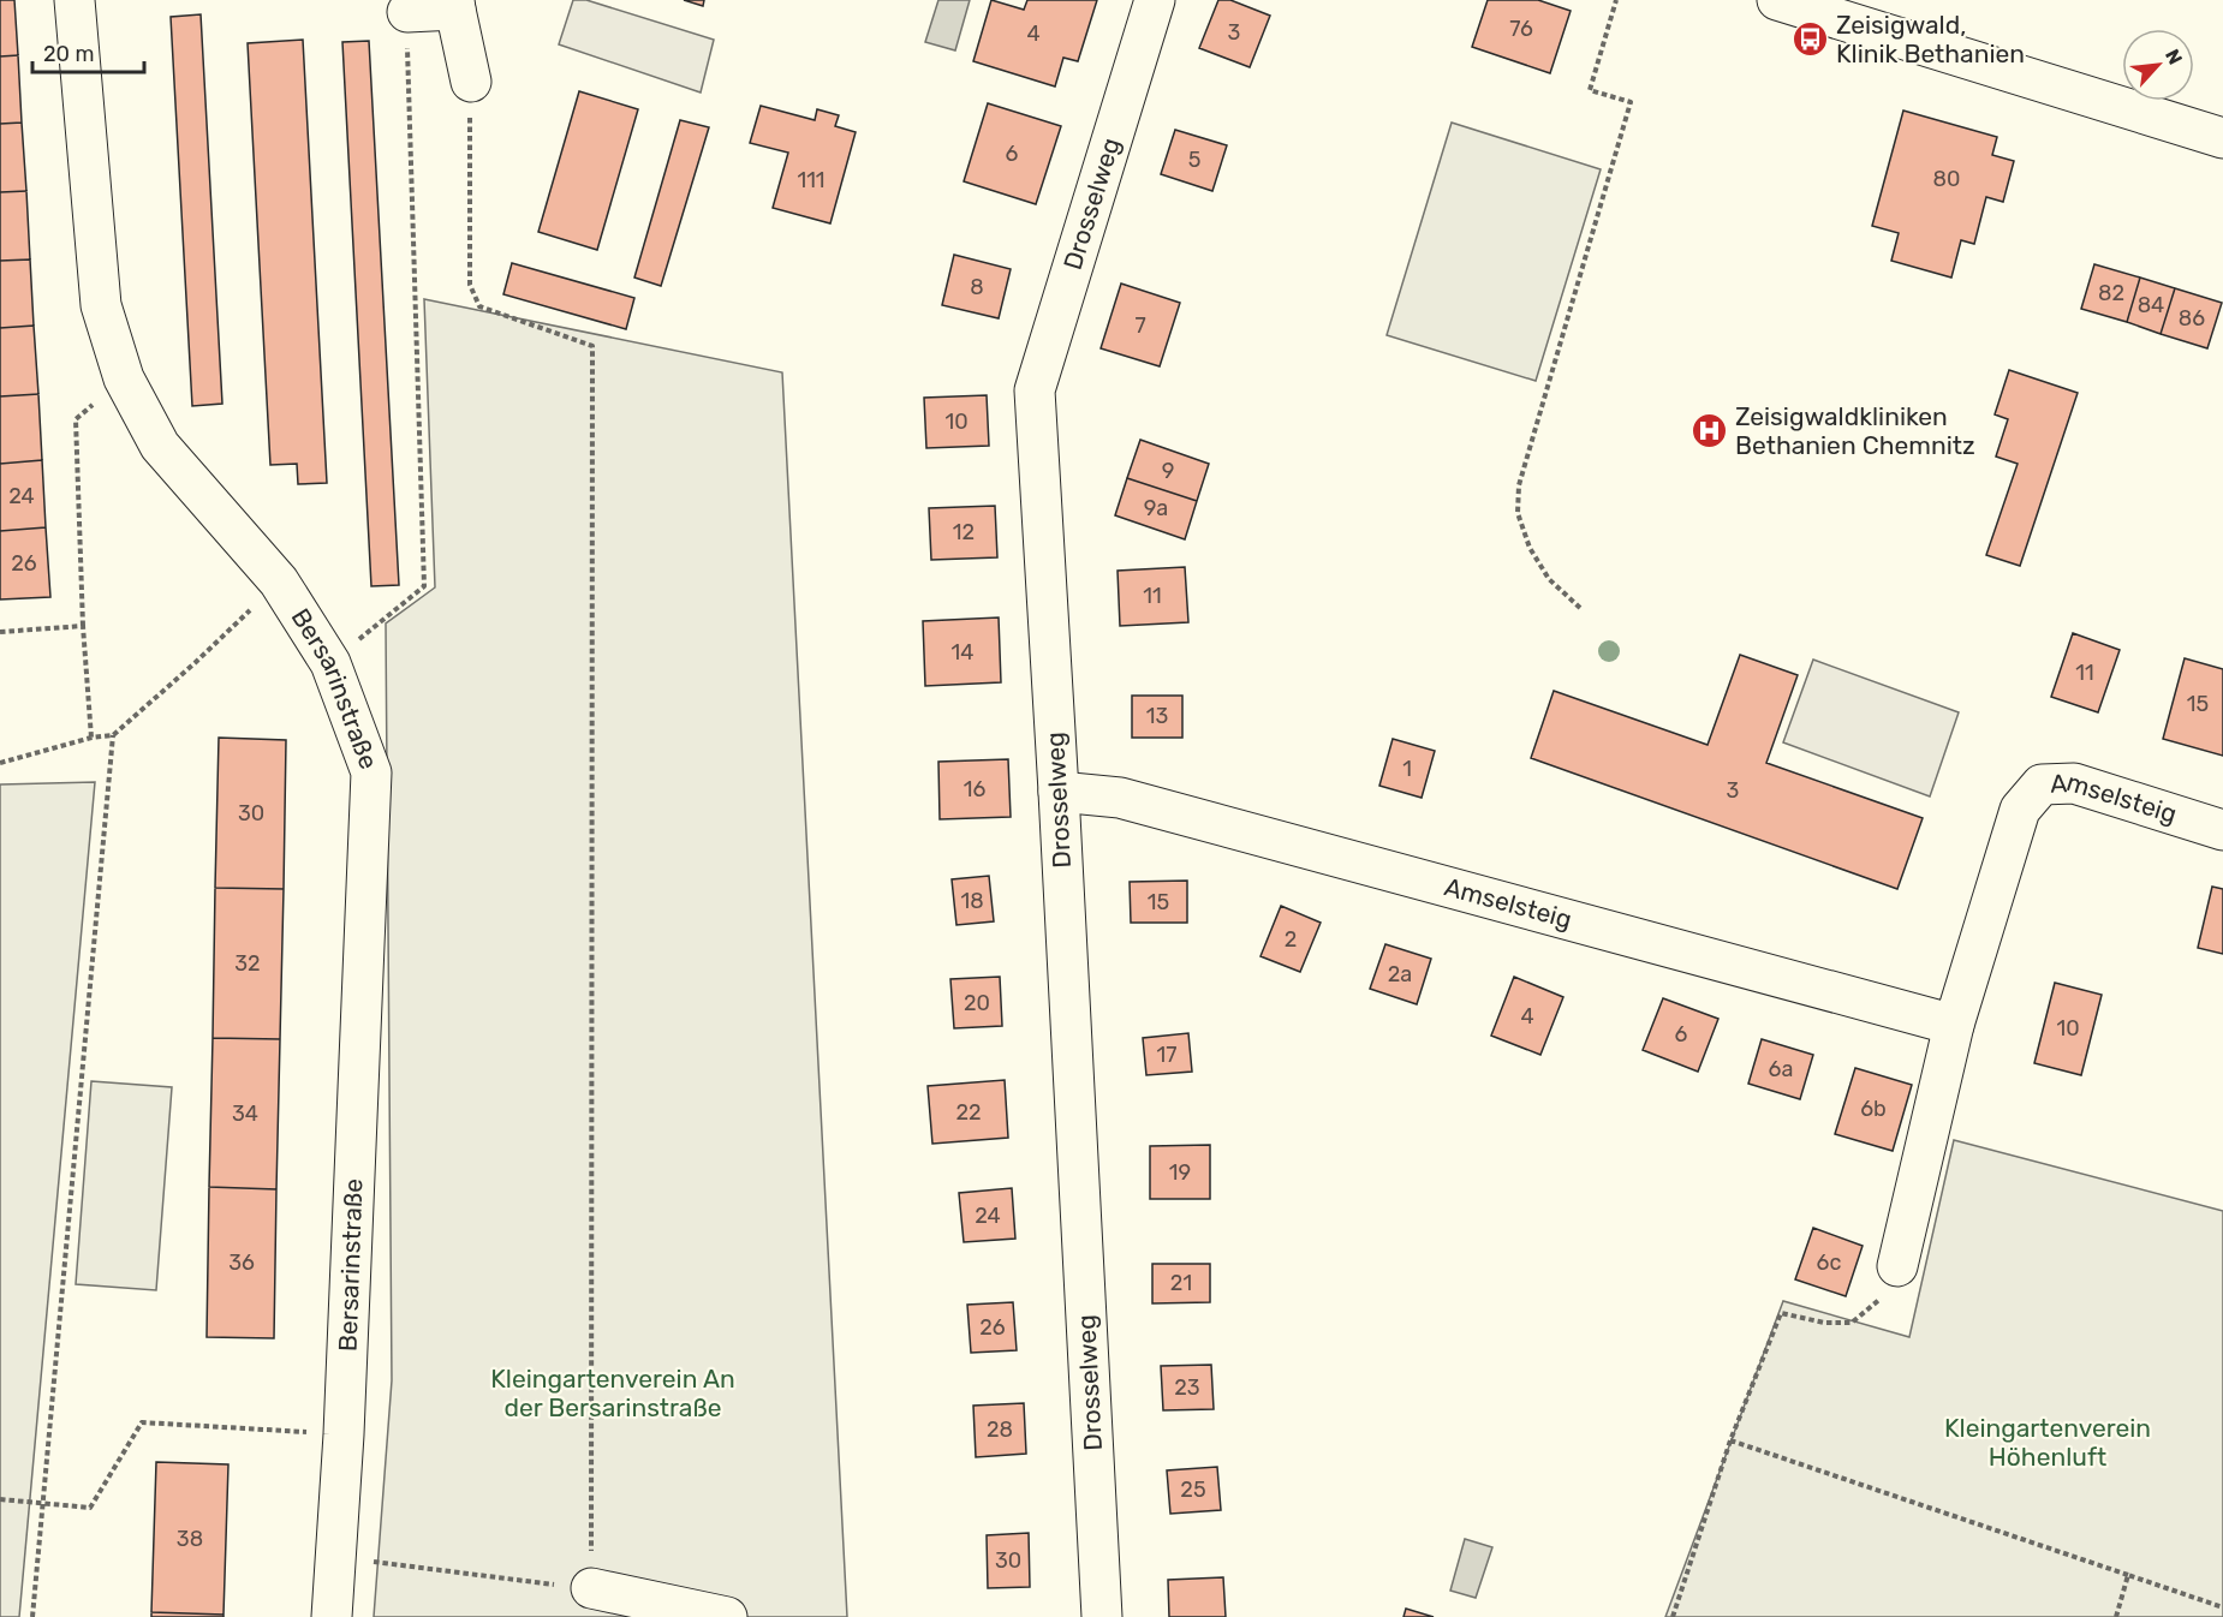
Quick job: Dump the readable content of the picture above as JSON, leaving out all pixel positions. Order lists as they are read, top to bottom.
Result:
{
  "streets": {
    "street": ["Drosselweg", "Bersarinstraße", "Amselsteig"]
  },
  "crossings": [
    ["Drosselweg", "Amselsteig"]
  ],
  "parks": ["Kleingartenverein An der Bersarinstraße", "Kleingartenverein Höhenluft"],
  "places": {
    "bus stop": ["Zeisigwald, Klinik Bethanien"],
    "hospital": ["Zeisigwaldkliniken Bethanien Chemnitz"]
  },
  "house_numbers": [
    "76",
    "3",
    "4",
    "6",
    "5",
    "80",
    "111",
    "8",
    "82",
    "84",
    "86",
    "7",
    "10",
    "9",
    "24",
    "9a",
    "12",
    "26",
    "11",
    "14",
    "11",
    "15",
    "13",
    "1",
    "16",
    "3",
    "30",
    "18",
    "15",
    "2",
    "32",
    "2a",
    "20",
    "4",
    "10",
    "6",
    "17",
    "6a",
    "6b",
    "22",
    "34",
    "19",
    "24",
    "36",
    "6c",
    "21",
    "26",
    "23",
    "28",
    "25",
    "38",
    "30"
  ],
  "scale_bar": "20 m",
  "north": "top right"
}
